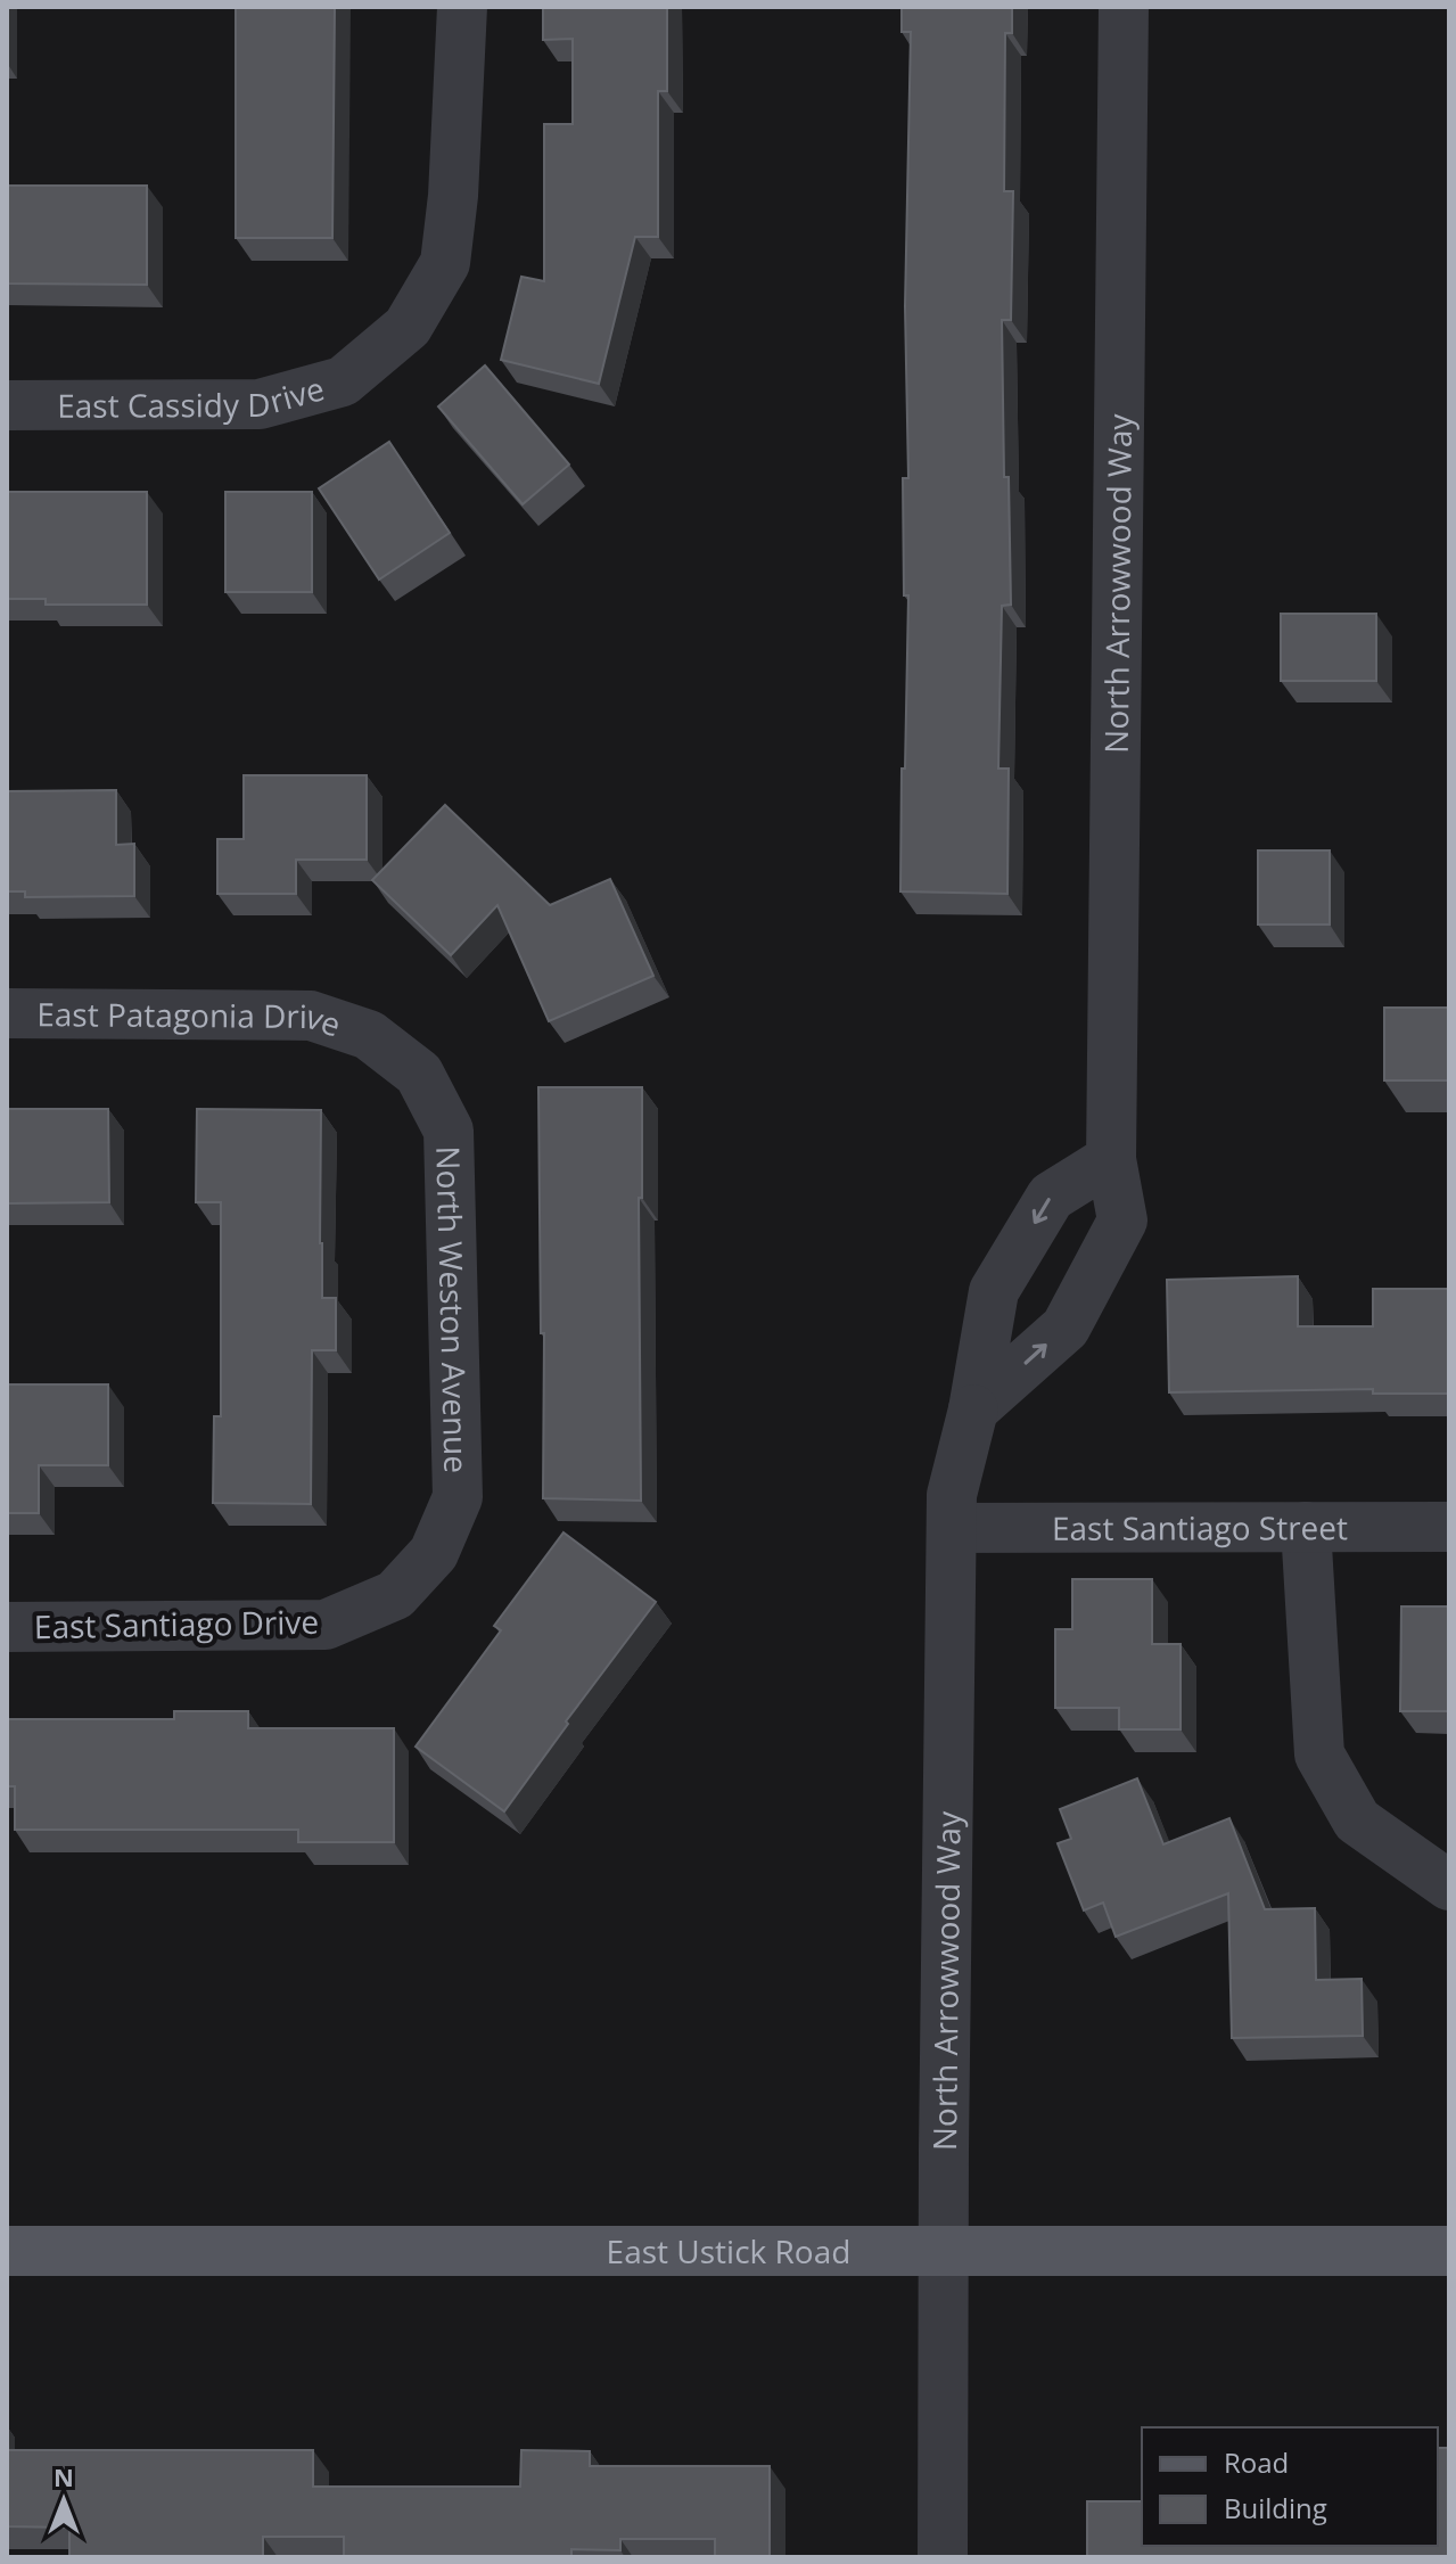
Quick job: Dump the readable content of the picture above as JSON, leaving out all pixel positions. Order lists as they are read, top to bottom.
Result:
{
  "streets": {
    "main road": ["East Ustick Road"],
    "street": [
      "East Cassidy Drive",
      "North Arrowwood Way",
      "East Patagonia Drive",
      "North Weston Avenue",
      "East Santiago Street",
      "East Santiago Drive"
    ]
  },
  "crossings": [
    ["North Arrowwood Way", "East Santiago Street"],
    ["North Arrowwood Way", "East Ustick Road"],
    ["East Patagonia Drive", "North Weston Avenue"],
    ["North Weston Avenue", "East Santiago Drive"]
  ],
  "legend": ["Road", "Building"],
  "north": "top"
}
